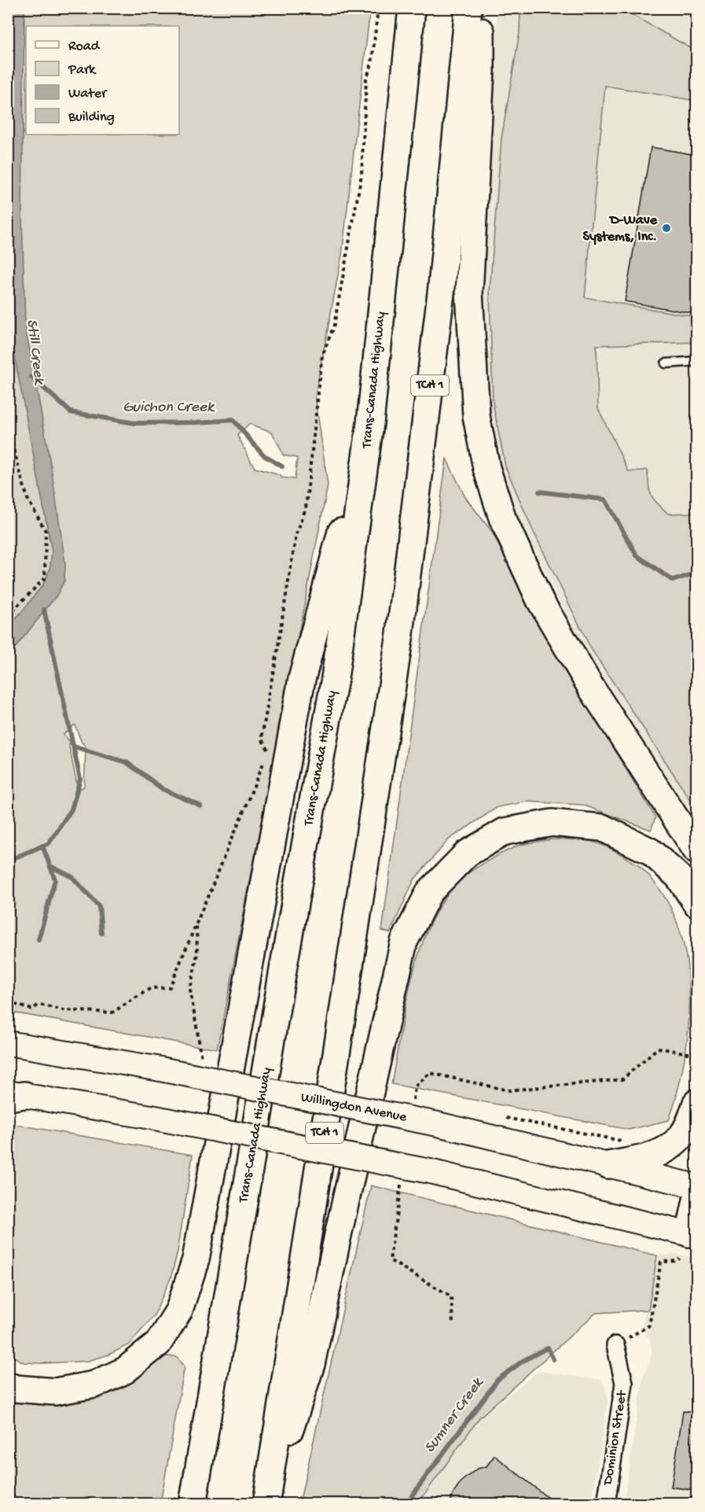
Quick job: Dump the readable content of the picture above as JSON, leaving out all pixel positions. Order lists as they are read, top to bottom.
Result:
{
  "streets": {
    "highway": ["Trans-Canada Highway", "TCH 1"],
    "main road": ["Willingdon Avenue"],
    "street": ["Dominion Street"]
  },
  "water": ["Still Creek", "Guichon Creek", "Sumner Creek"],
  "places": ["D-Wave Systems, Inc."],
  "legend": [
    "Road",
    "Park",
    "Water",
    "Building"
  ]
}
